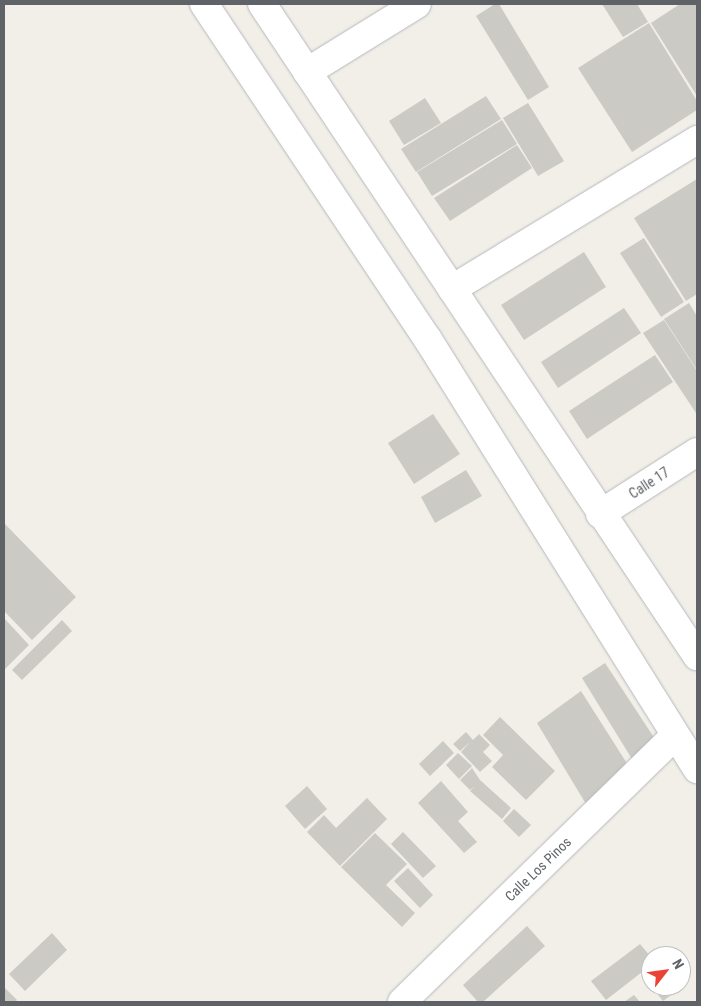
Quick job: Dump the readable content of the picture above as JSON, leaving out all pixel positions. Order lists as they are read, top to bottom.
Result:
{
  "streets": {
    "street": ["Calle 17", "Calle Los Pinos"]
  },
  "north": "top right"
}
